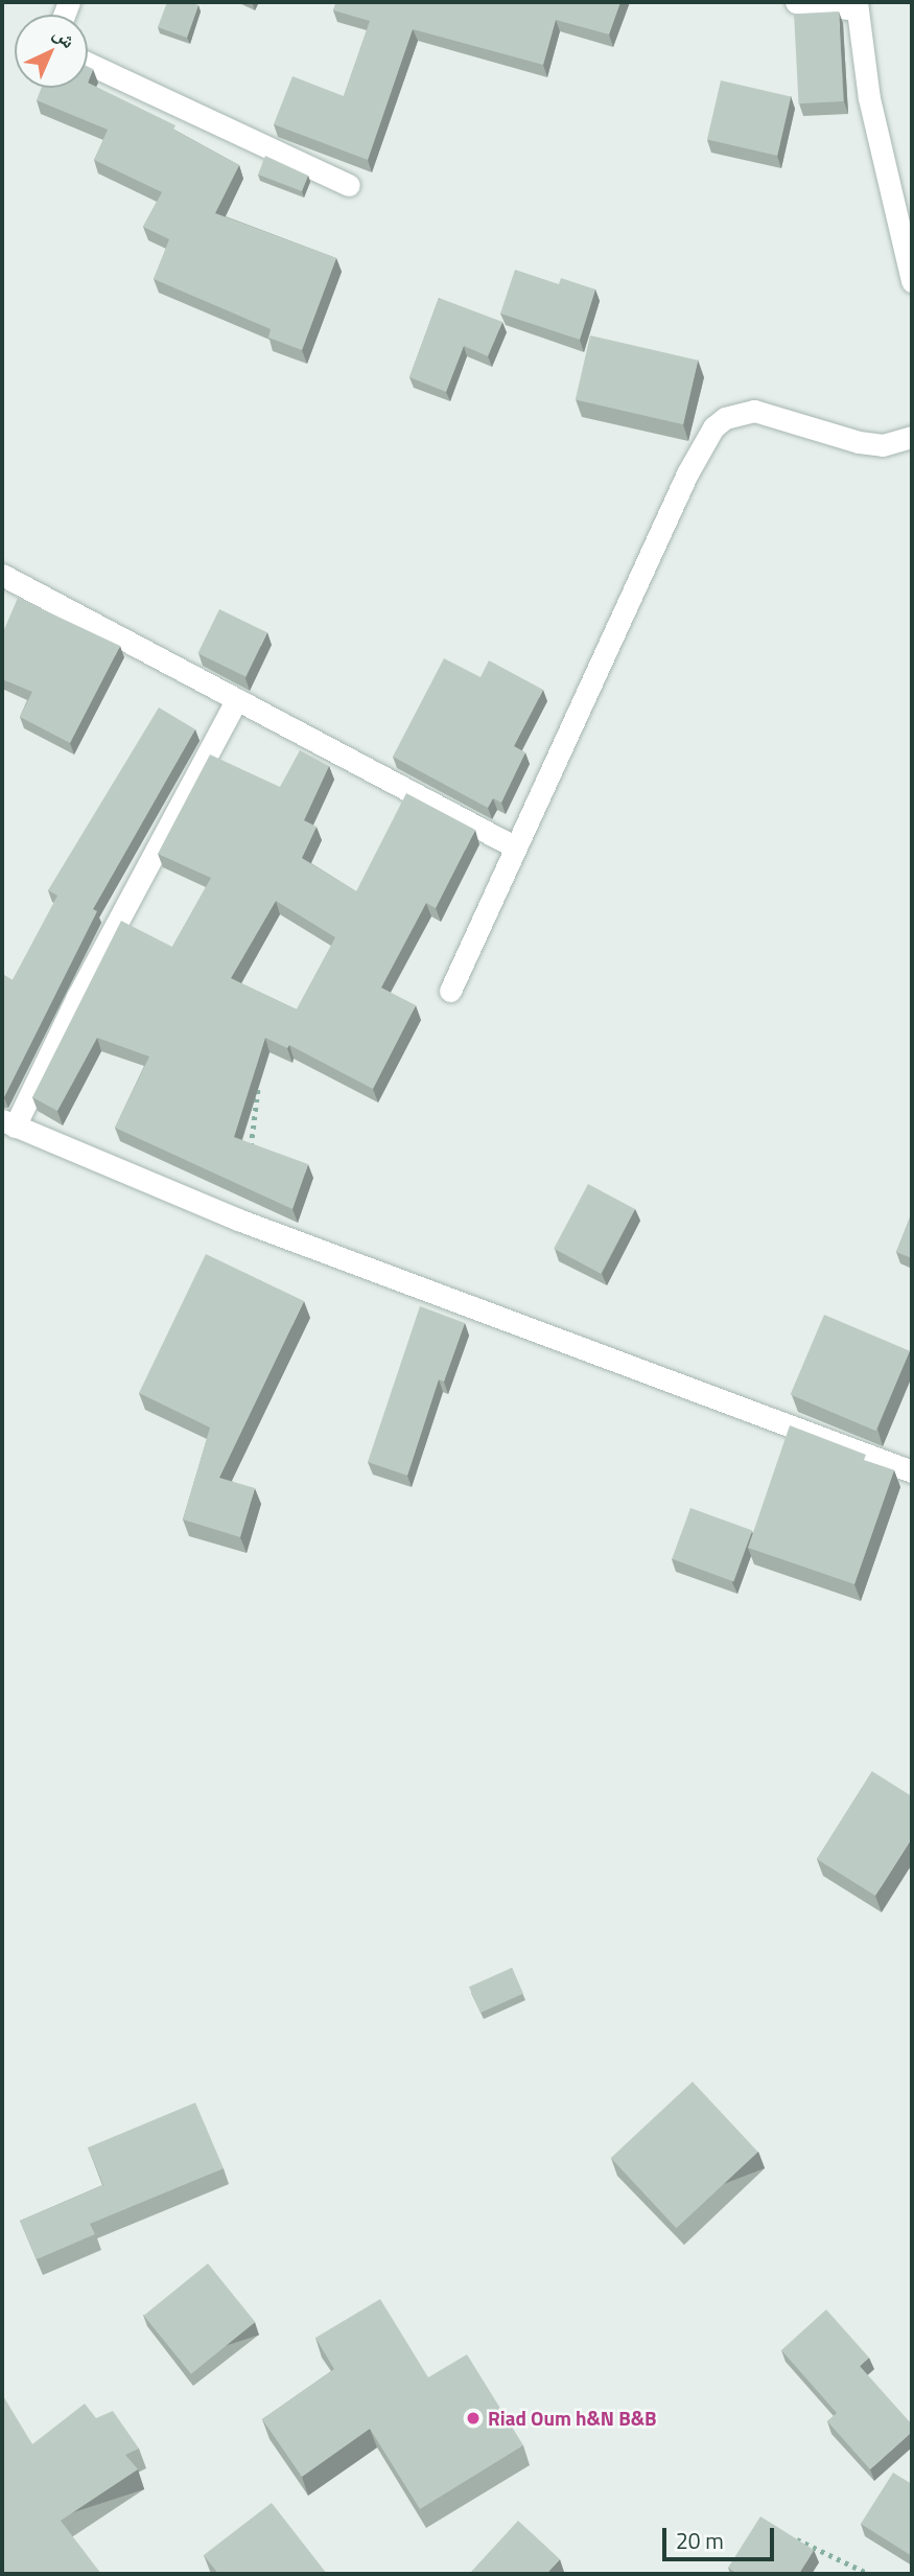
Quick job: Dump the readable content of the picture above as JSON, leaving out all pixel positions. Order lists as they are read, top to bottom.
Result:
{
  "places": ["Riad Oum h&N B&B"],
  "scale_bar": "20 m",
  "north": "top right"
}
